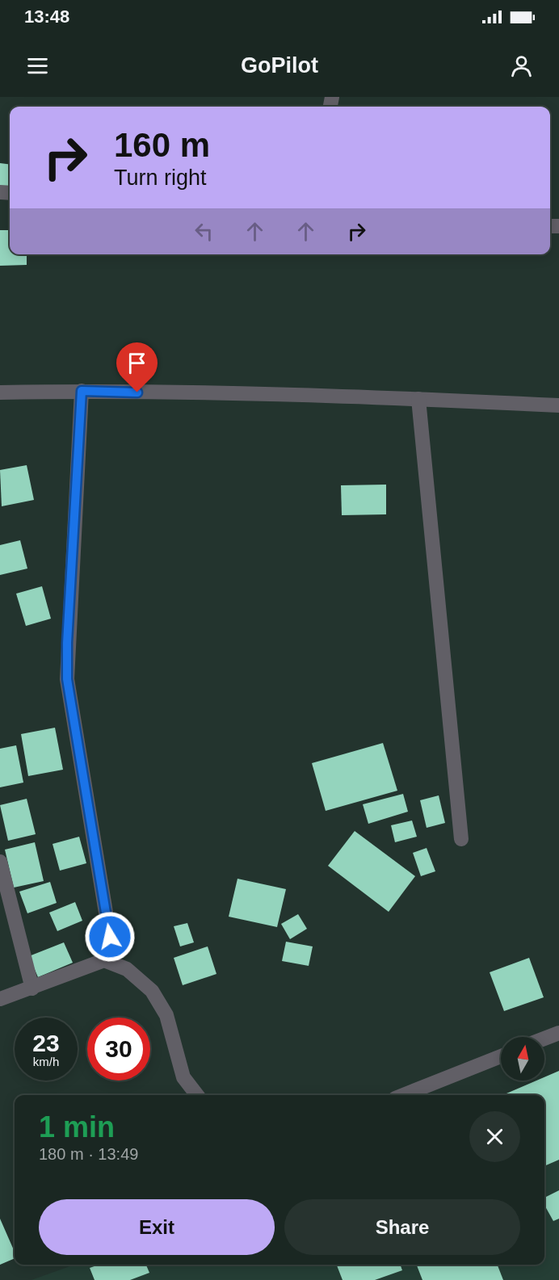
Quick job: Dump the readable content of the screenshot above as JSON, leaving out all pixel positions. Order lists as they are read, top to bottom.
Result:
{
  "north": "top",
  "page": {
    "status": "13:48",
    "header": "GoPilot",
    "turn": ["160 m", "Turn right"],
    "speed": "23 km/h",
    "limit": "30",
    "heading": ["1 min", "180 m · 13:49"],
    "buttons": ["Exit", "Share"]
  }
}
